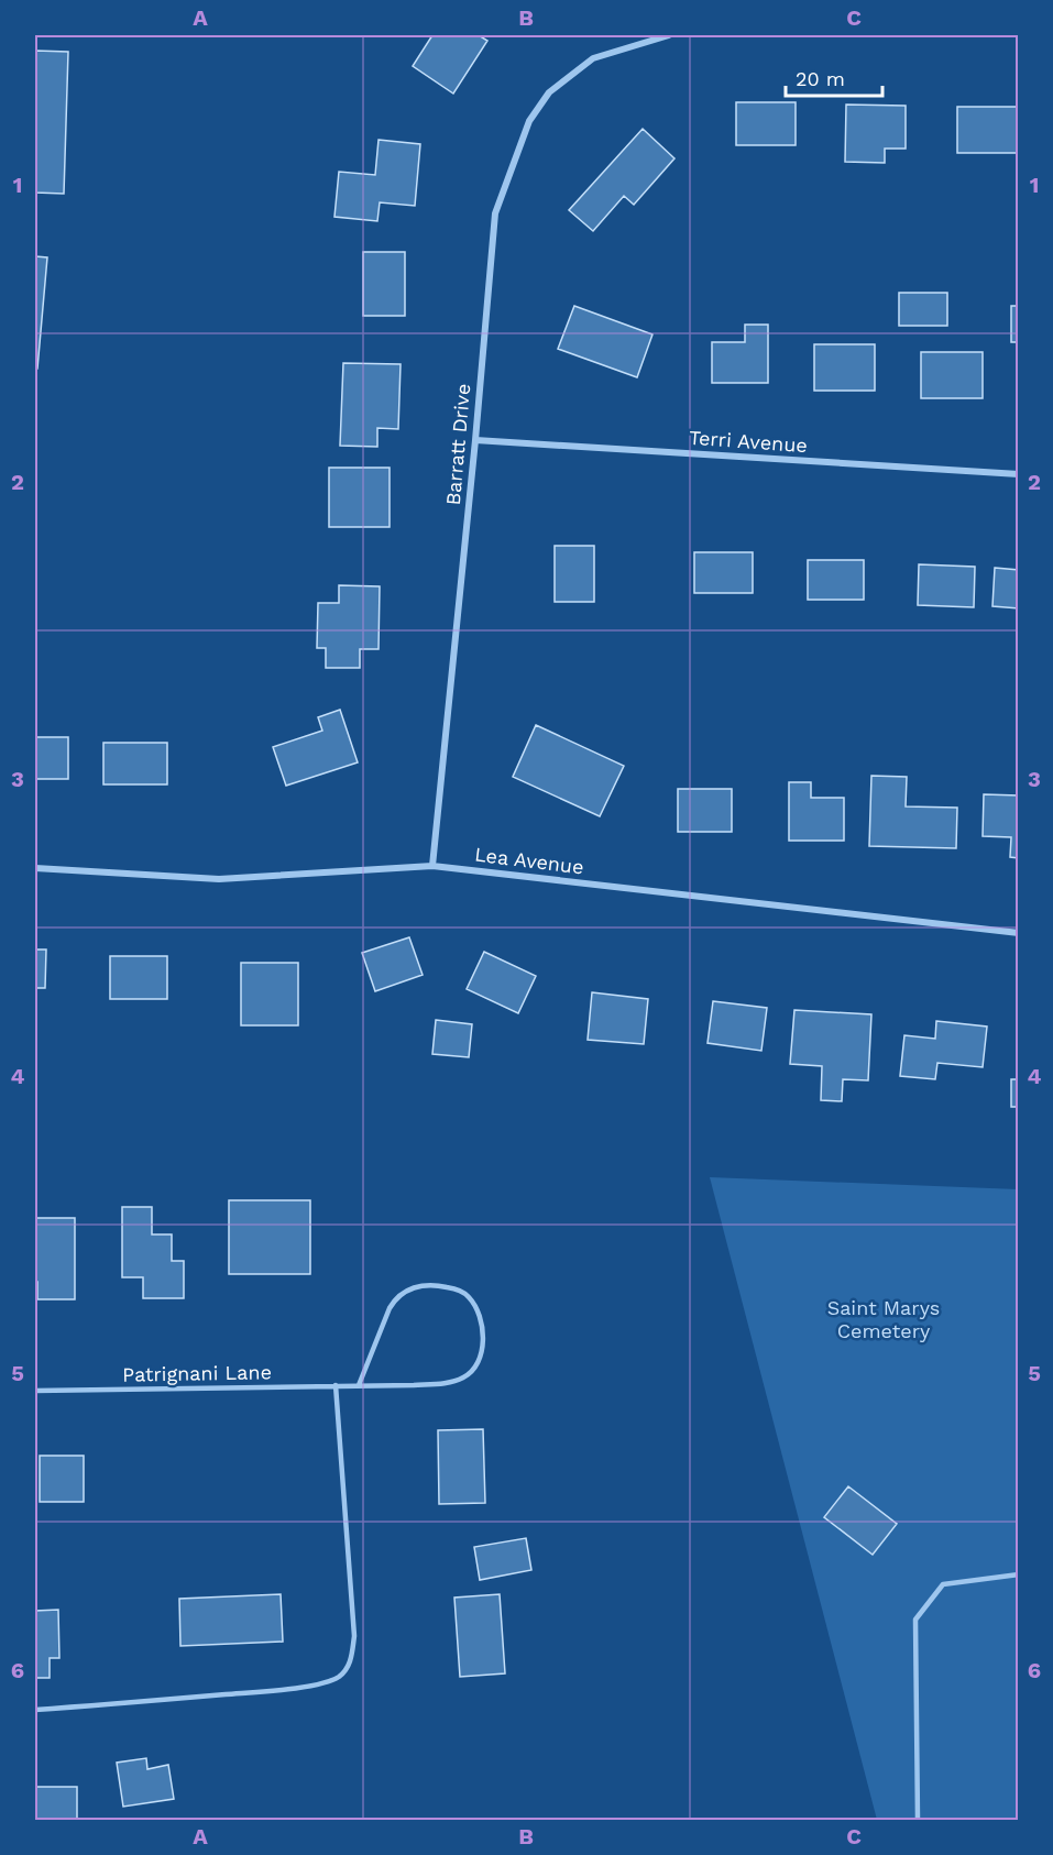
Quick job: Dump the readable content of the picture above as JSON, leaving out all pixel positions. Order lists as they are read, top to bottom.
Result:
{
  "streets": {
    "street": ["Terri Avenue", "Barratt Drive", "Lea Avenue"],
    "lane": ["Patrignani Lane"]
  },
  "crossings": [
    ["Terri Avenue", "Barratt Drive"],
    ["Barratt Drive", "Lea Avenue"]
  ],
  "parks": ["Saint Marys Cemetery"],
  "scale_bar": "20 m",
  "grid": {
    "columns": ["A", "B", "C"],
    "rows": [
      "1",
      "2",
      "3",
      "4",
      "5",
      "6"
    ]
  }
}
